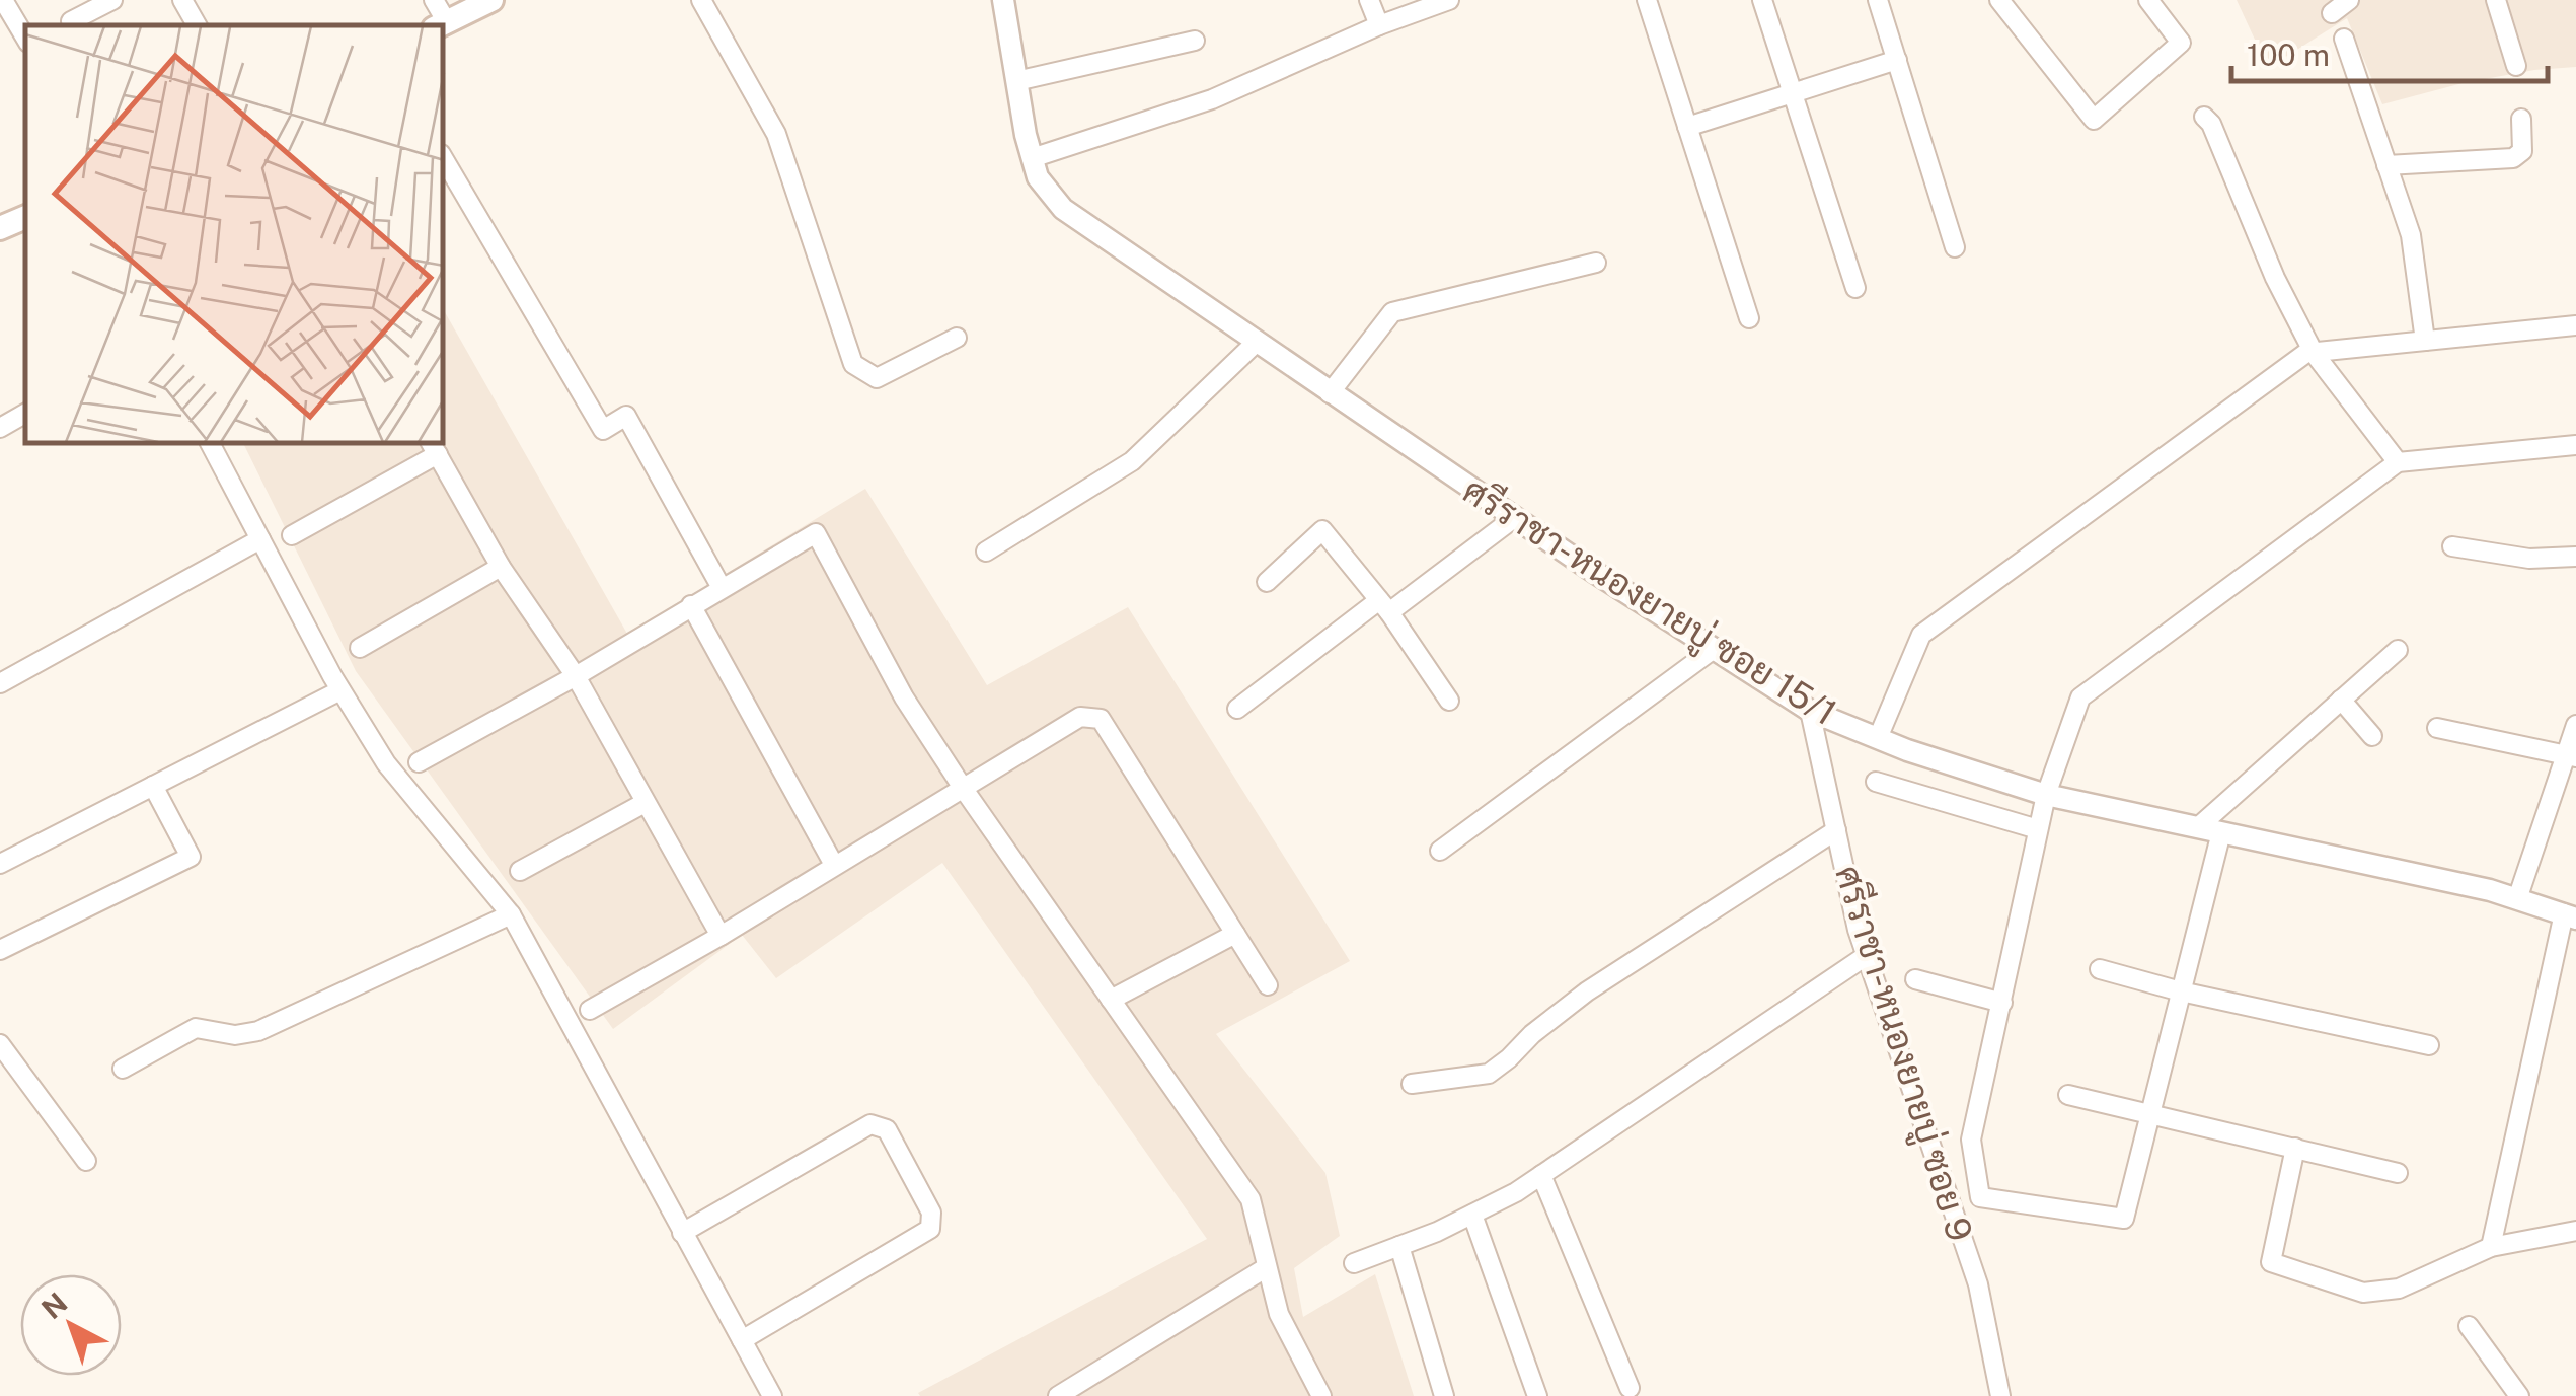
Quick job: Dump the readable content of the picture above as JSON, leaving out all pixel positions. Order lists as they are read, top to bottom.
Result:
{
  "streets": {
    "street": ["ศรีราชา-หนองยายบู่ ซอย 15/1", "ศรีราชา-หนองยายบู่ ซอย 9"]
  },
  "crossings": [
    ["ศรีราชา-หนองยายบู่ ซอย 15/1", "ศรีราชา-หนองยายบู่ ซอย 9"]
  ],
  "scale_bar": "100 m",
  "north": "top left"
}
